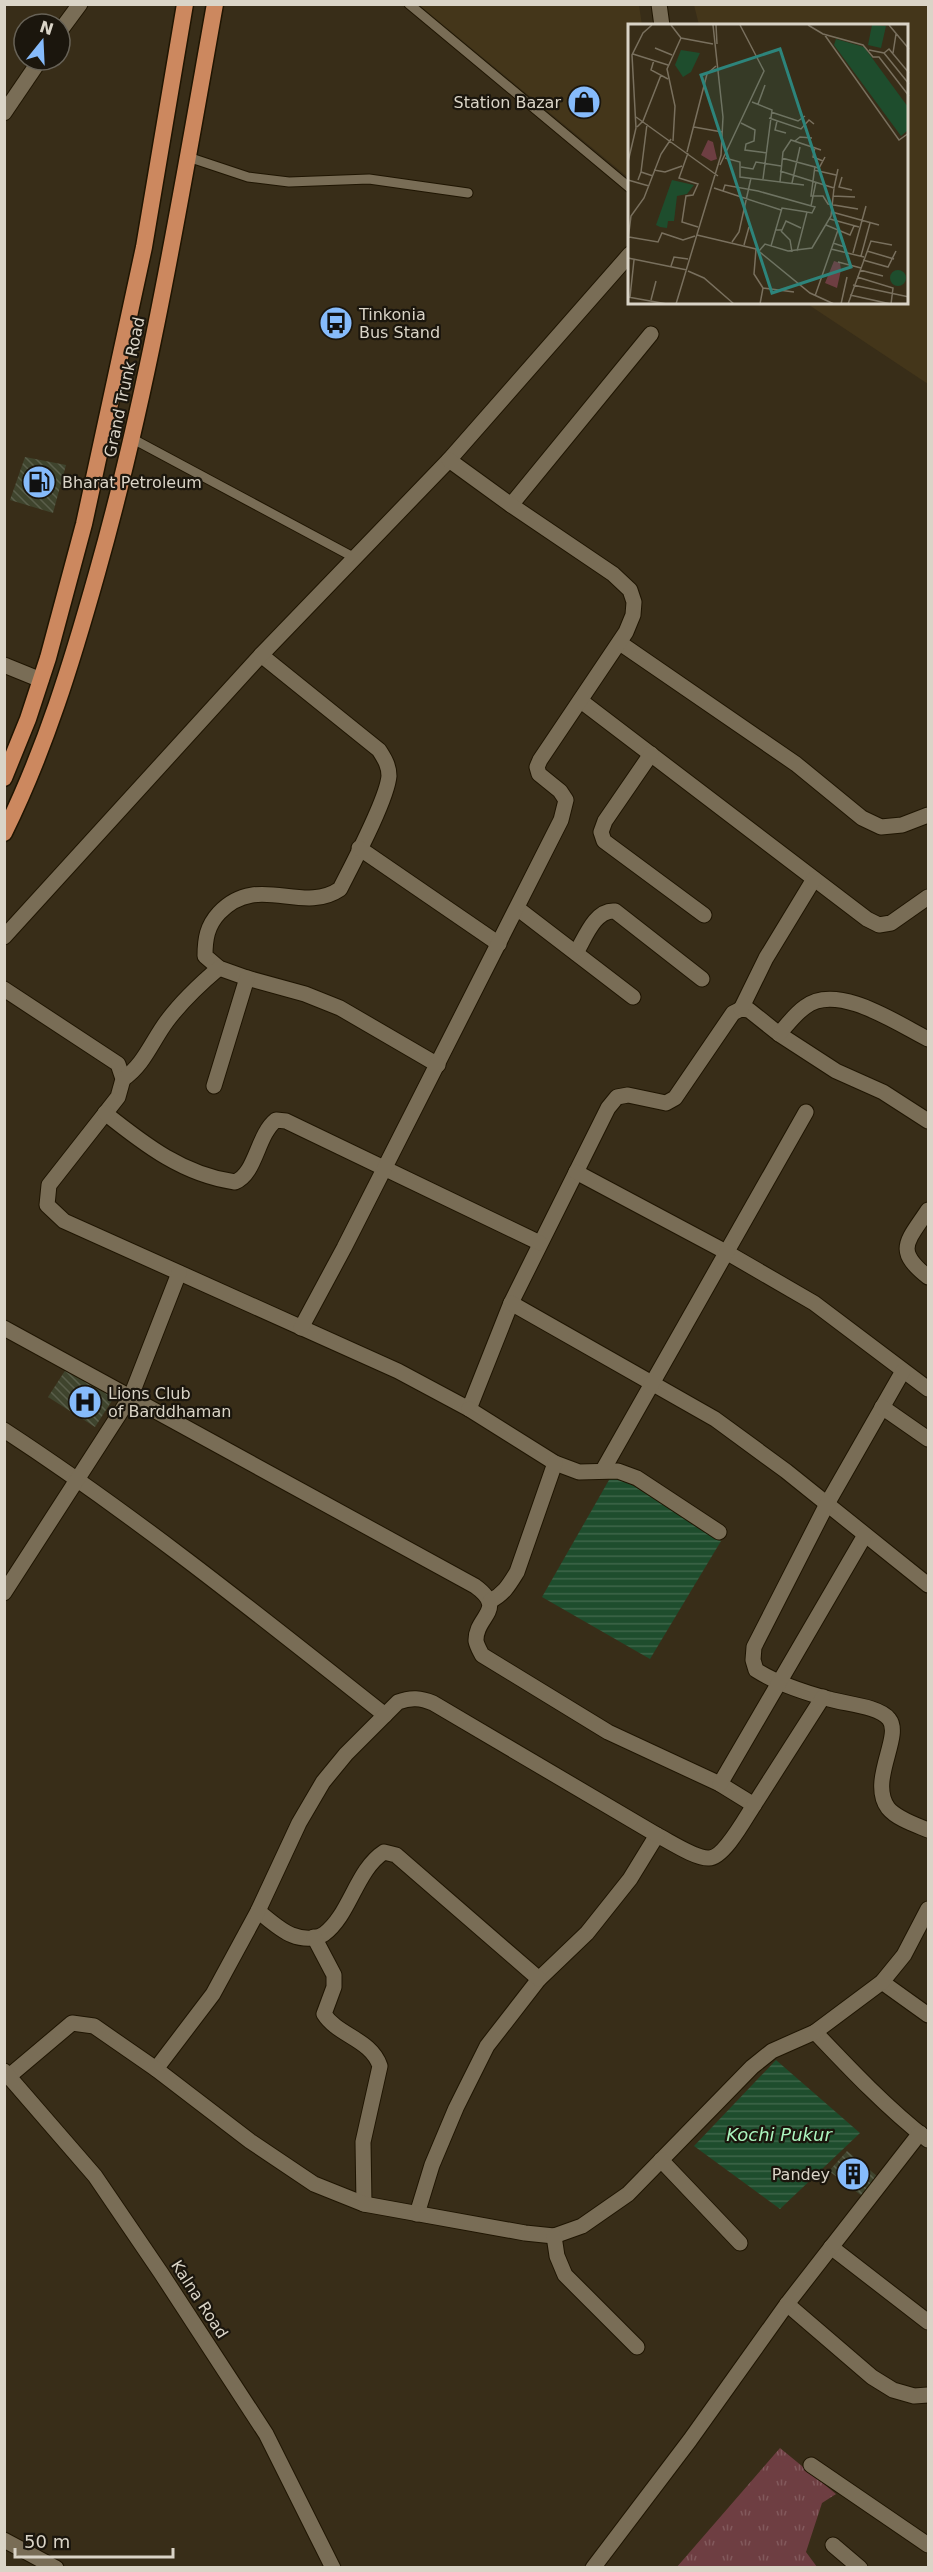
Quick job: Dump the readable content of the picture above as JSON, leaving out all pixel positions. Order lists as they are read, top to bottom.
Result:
{
  "streets": {
    "highway": ["Grand Trunk Road"],
    "street": ["Kalna Road"]
  },
  "water": ["Kochi Pukur"],
  "places": {
    "shop": ["Station Bazar"],
    "bus stop": ["Tinkonia Bus Stand"],
    "fuel station": ["Bharat Petroleum"],
    "hospital": ["Lions Club of Barddhaman"],
    "building": ["Pandey"]
  },
  "scale_bar": "50 m",
  "north": "top"
}
